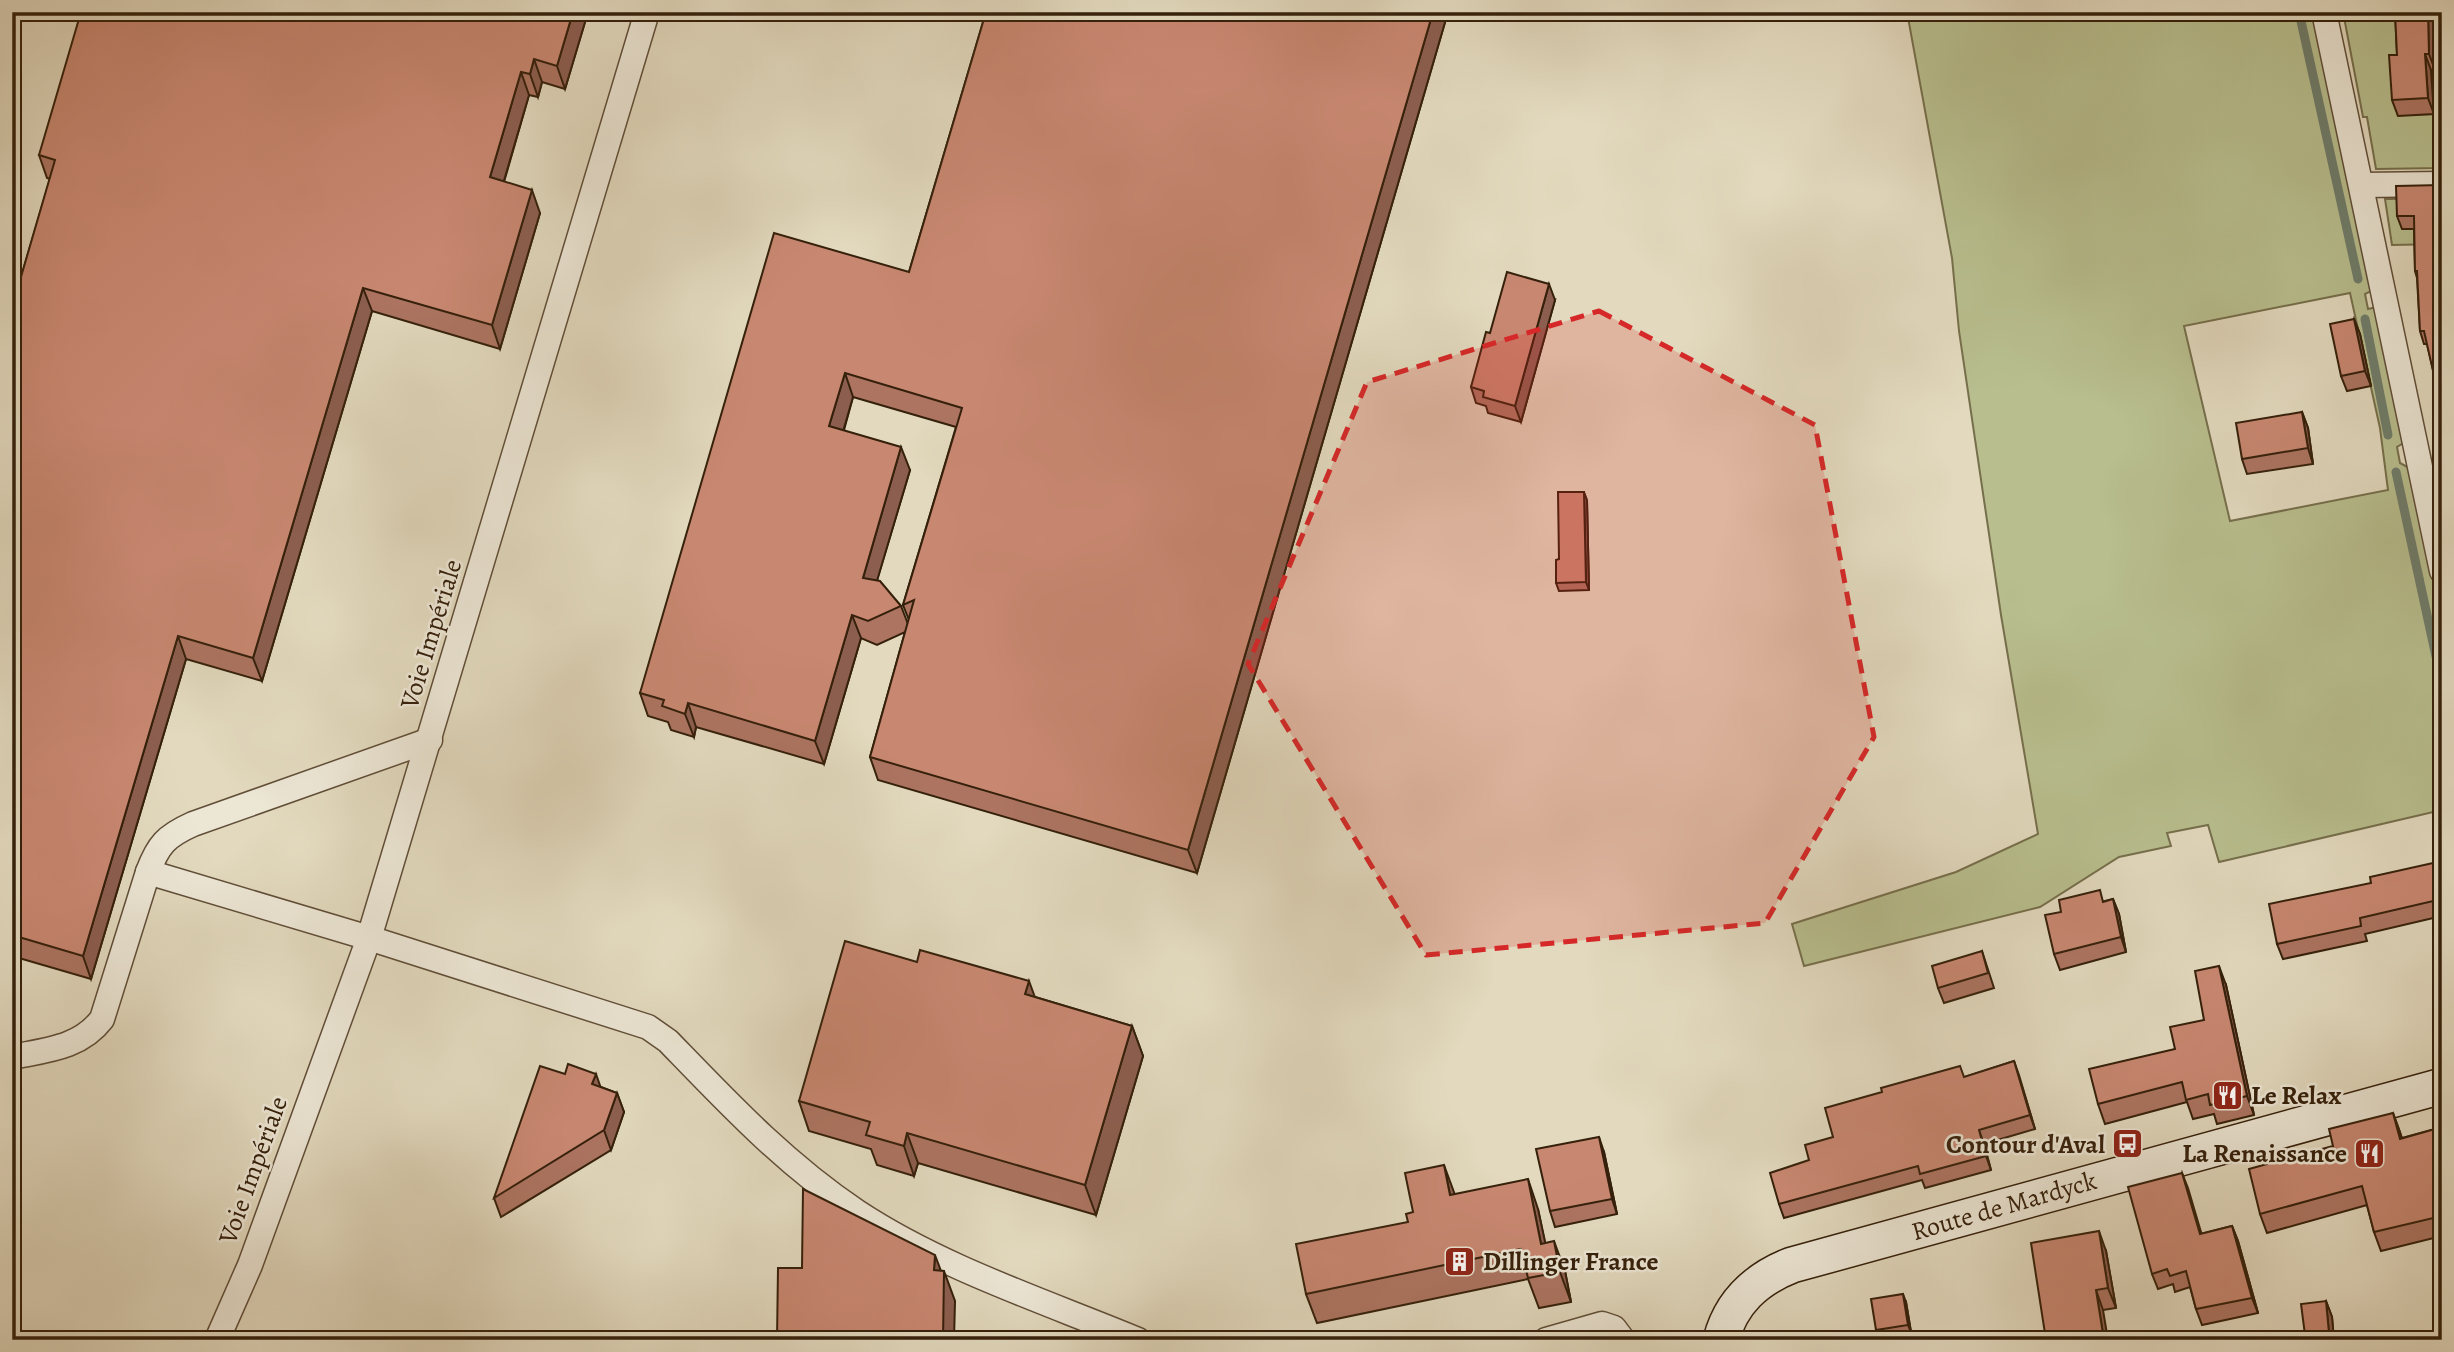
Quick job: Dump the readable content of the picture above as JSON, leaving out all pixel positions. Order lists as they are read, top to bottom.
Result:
{
  "streets": {
    "main road": ["Route de Mardyck"],
    "street": ["Voie Impériale"]
  },
  "places": {
    "restaurant": ["Le Relax", "La Renaissance"],
    "bus stop": ["Contour d'Aval"],
    "building": ["Dillinger France"]
  }
}
